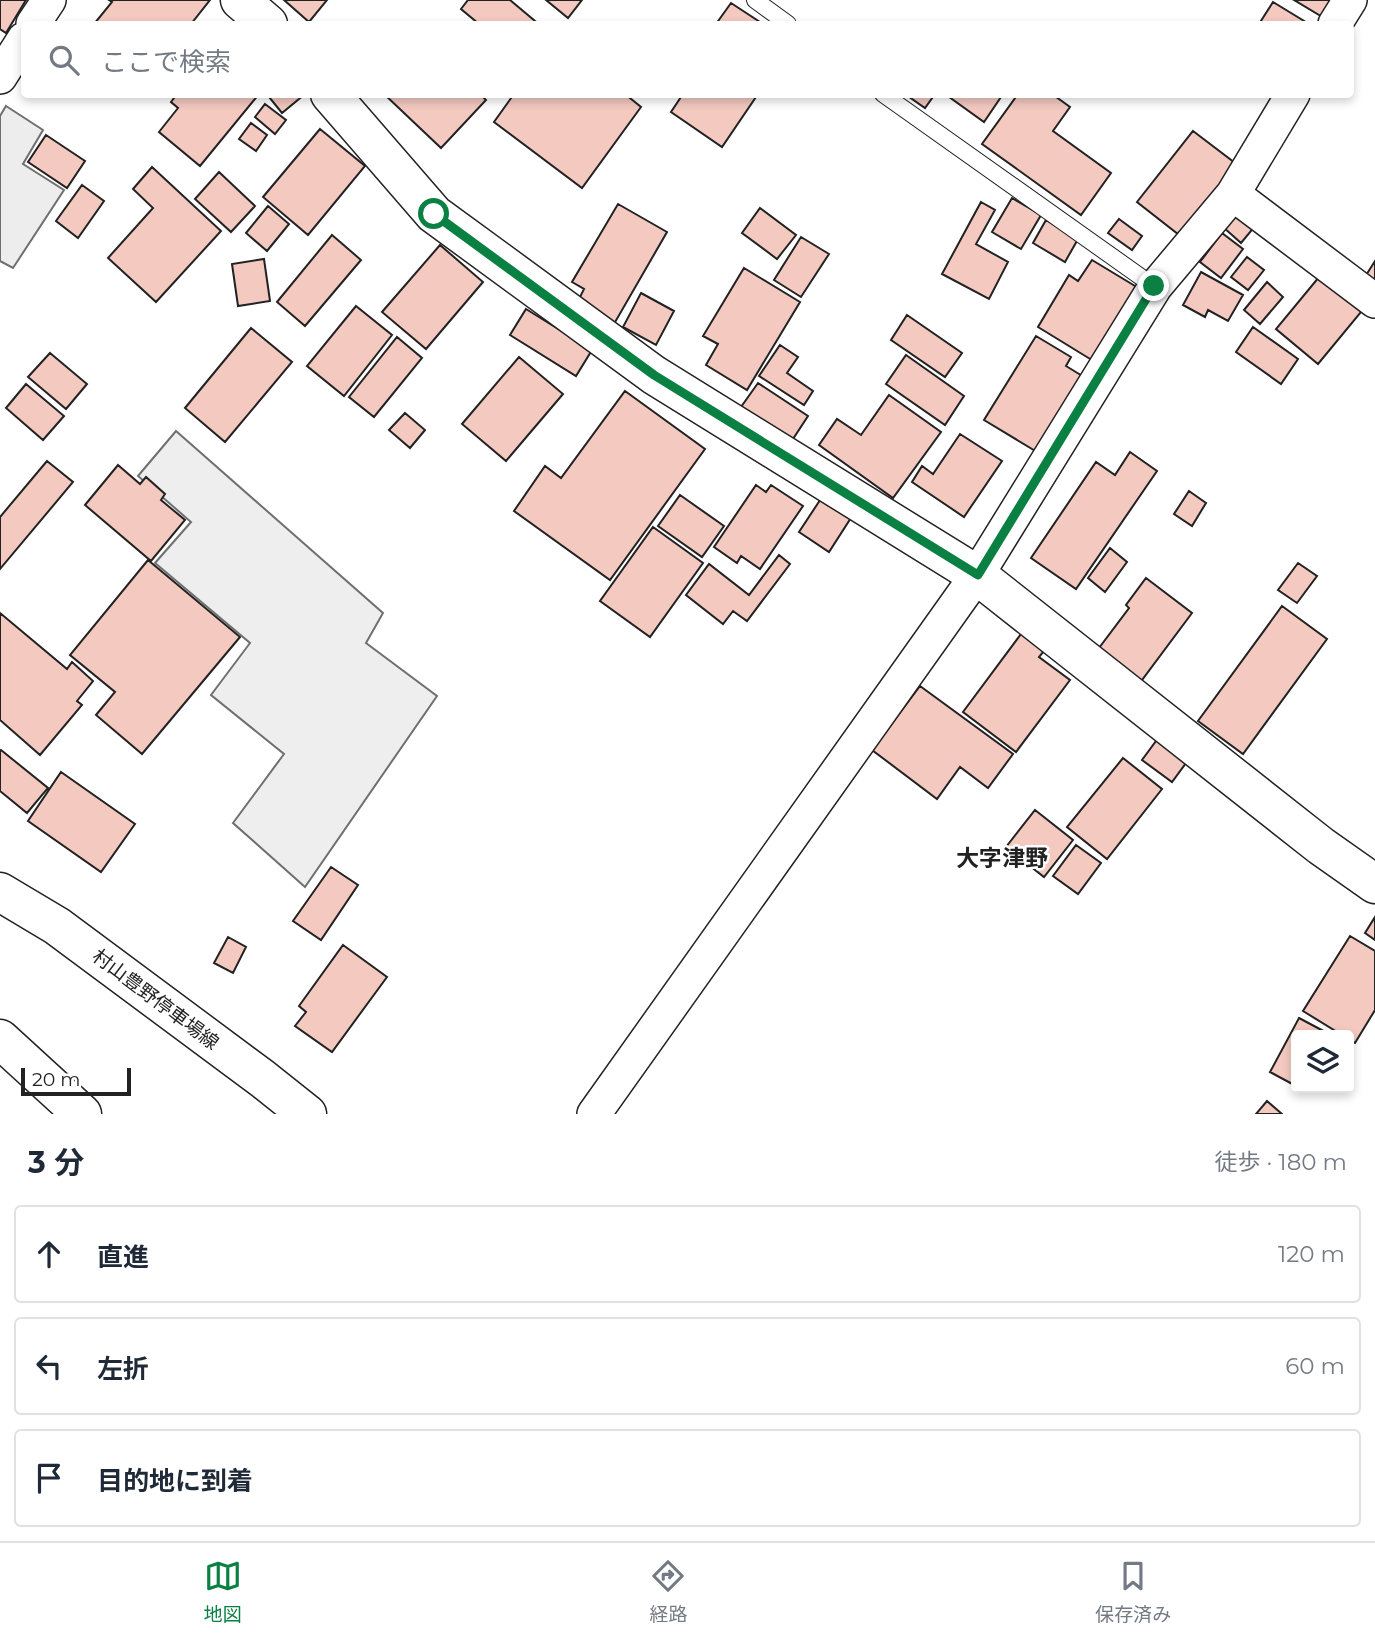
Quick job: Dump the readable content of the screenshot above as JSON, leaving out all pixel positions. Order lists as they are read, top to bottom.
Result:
{
  "streets": {
    "street": ["村山豊野停車場線"]
  },
  "districts": ["大字津野"],
  "scale_bar": "20 m",
  "page": {
    "search": "ここで検索",
    "scale": "20 m",
    "heading": ["3 分", "徒歩 · 180 m"],
    "list": [
      ["直進", "120 m"],
      ["左折", "60 m"],
      "目的地に到着"
    ],
    "nav": ["地図", "経路", "保存済み"]
  }
}
